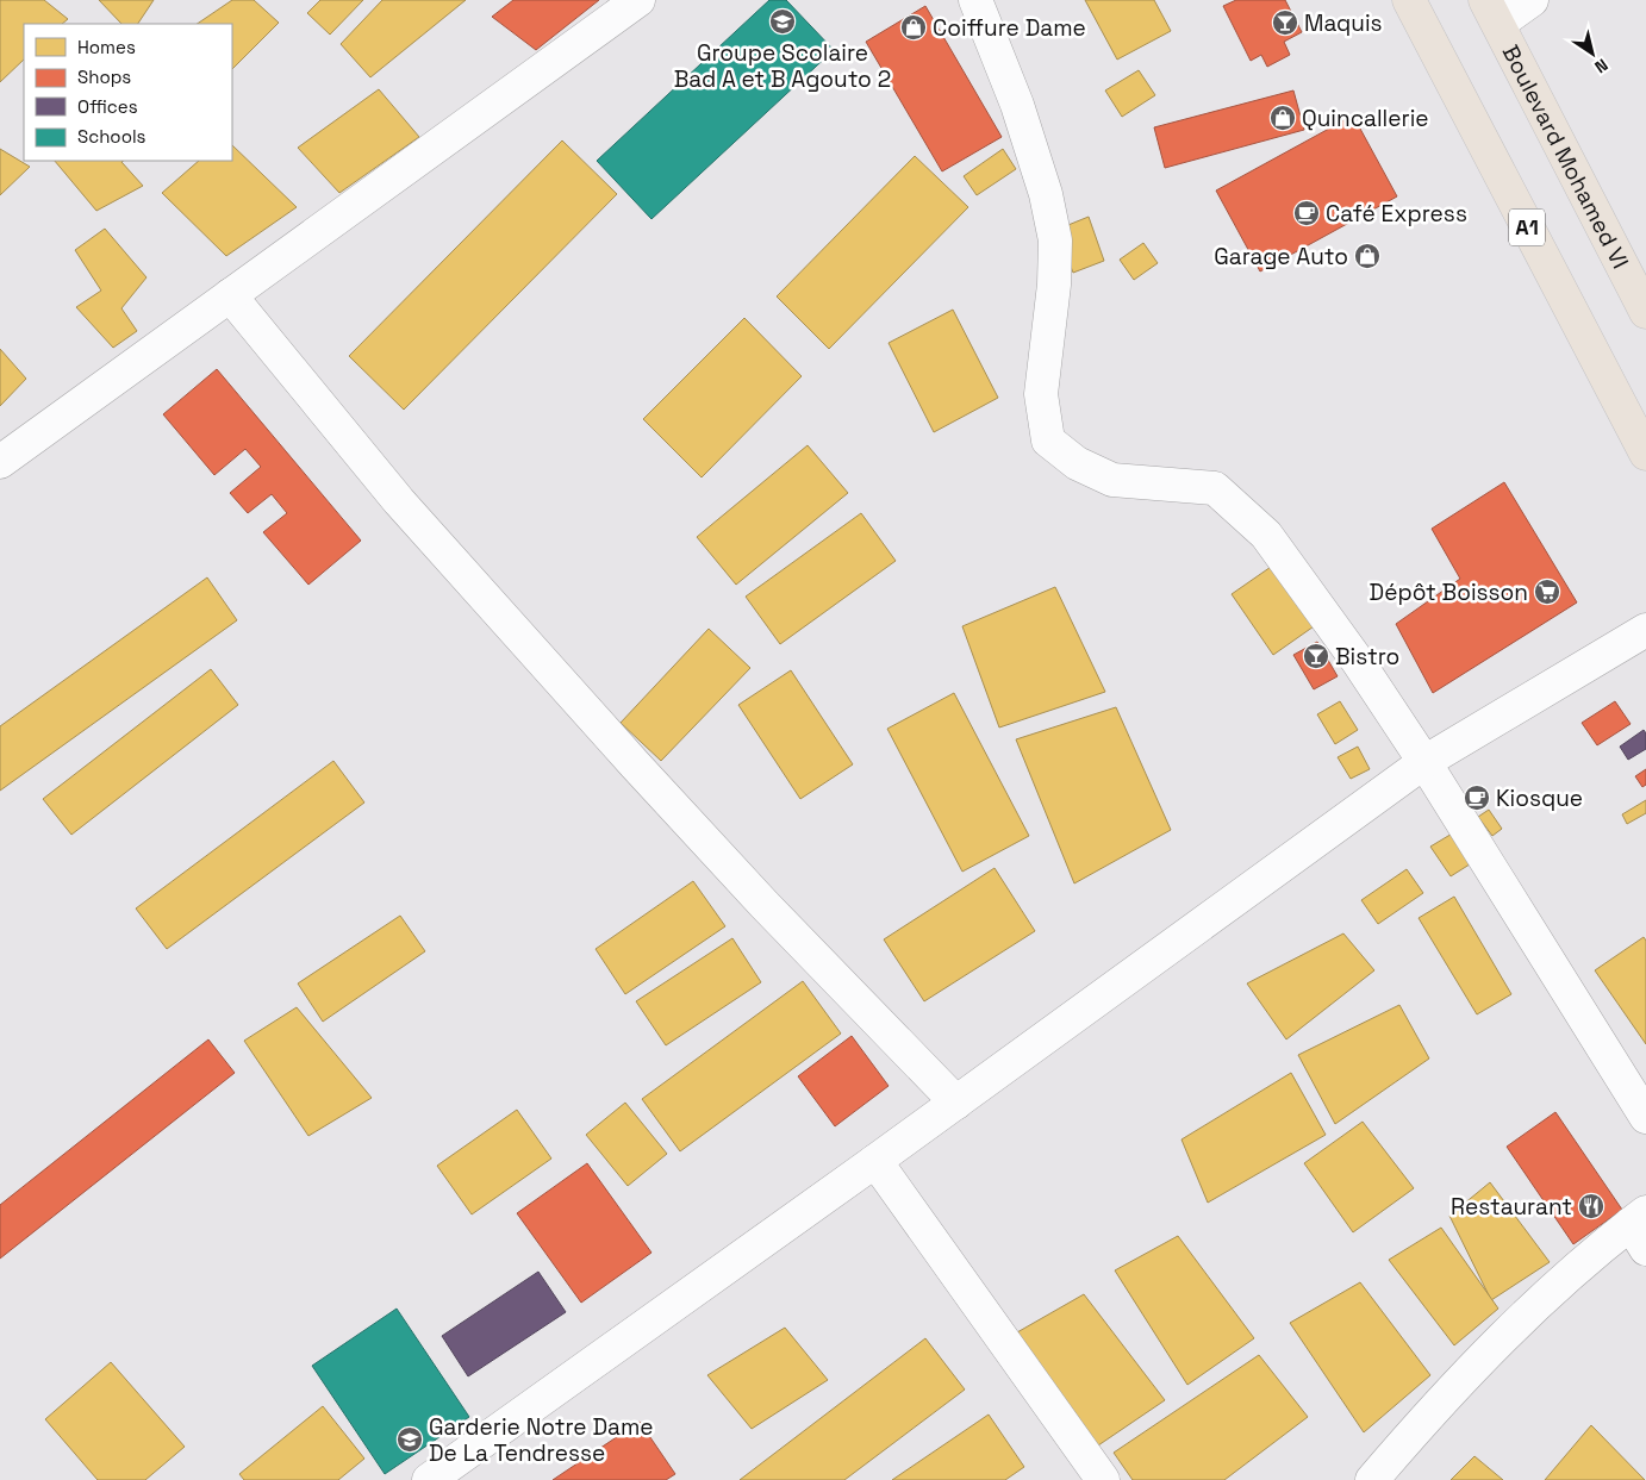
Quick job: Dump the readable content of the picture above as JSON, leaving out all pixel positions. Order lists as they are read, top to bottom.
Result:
{
  "streets": {
    "main road": ["Boulevard Mohamed VI", "A1"]
  },
  "places": {
    "school or university": ["Groupe Scolaire Bad A et B Agouto 2", "Garderie Notre Dame De La Tendresse"],
    "bar": ["Maquis", "Bistro"],
    "shop": ["Coiffure Dame", "Quincallerie", "Garage Auto"],
    "cafe": ["Café Express", "Kiosque"],
    "supermarket": ["Dépôt Boisson"],
    "restaurant": ["Restaurant"]
  },
  "legend": [
    "Homes",
    "Shops",
    "Offices",
    "Schools"
  ],
  "north": "bottom right"
}
